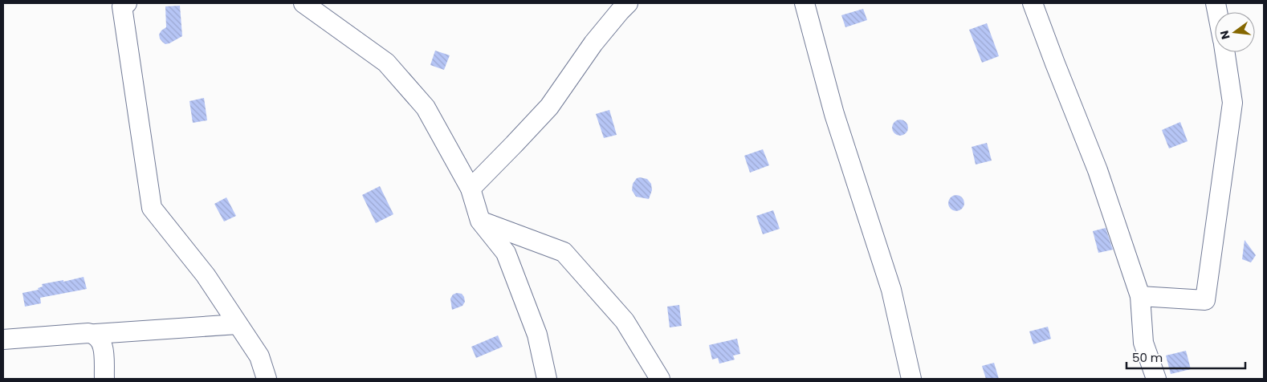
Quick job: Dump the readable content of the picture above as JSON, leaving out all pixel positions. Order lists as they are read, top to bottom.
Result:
{
  "scale_bar": "50 m",
  "north": "left"
}
